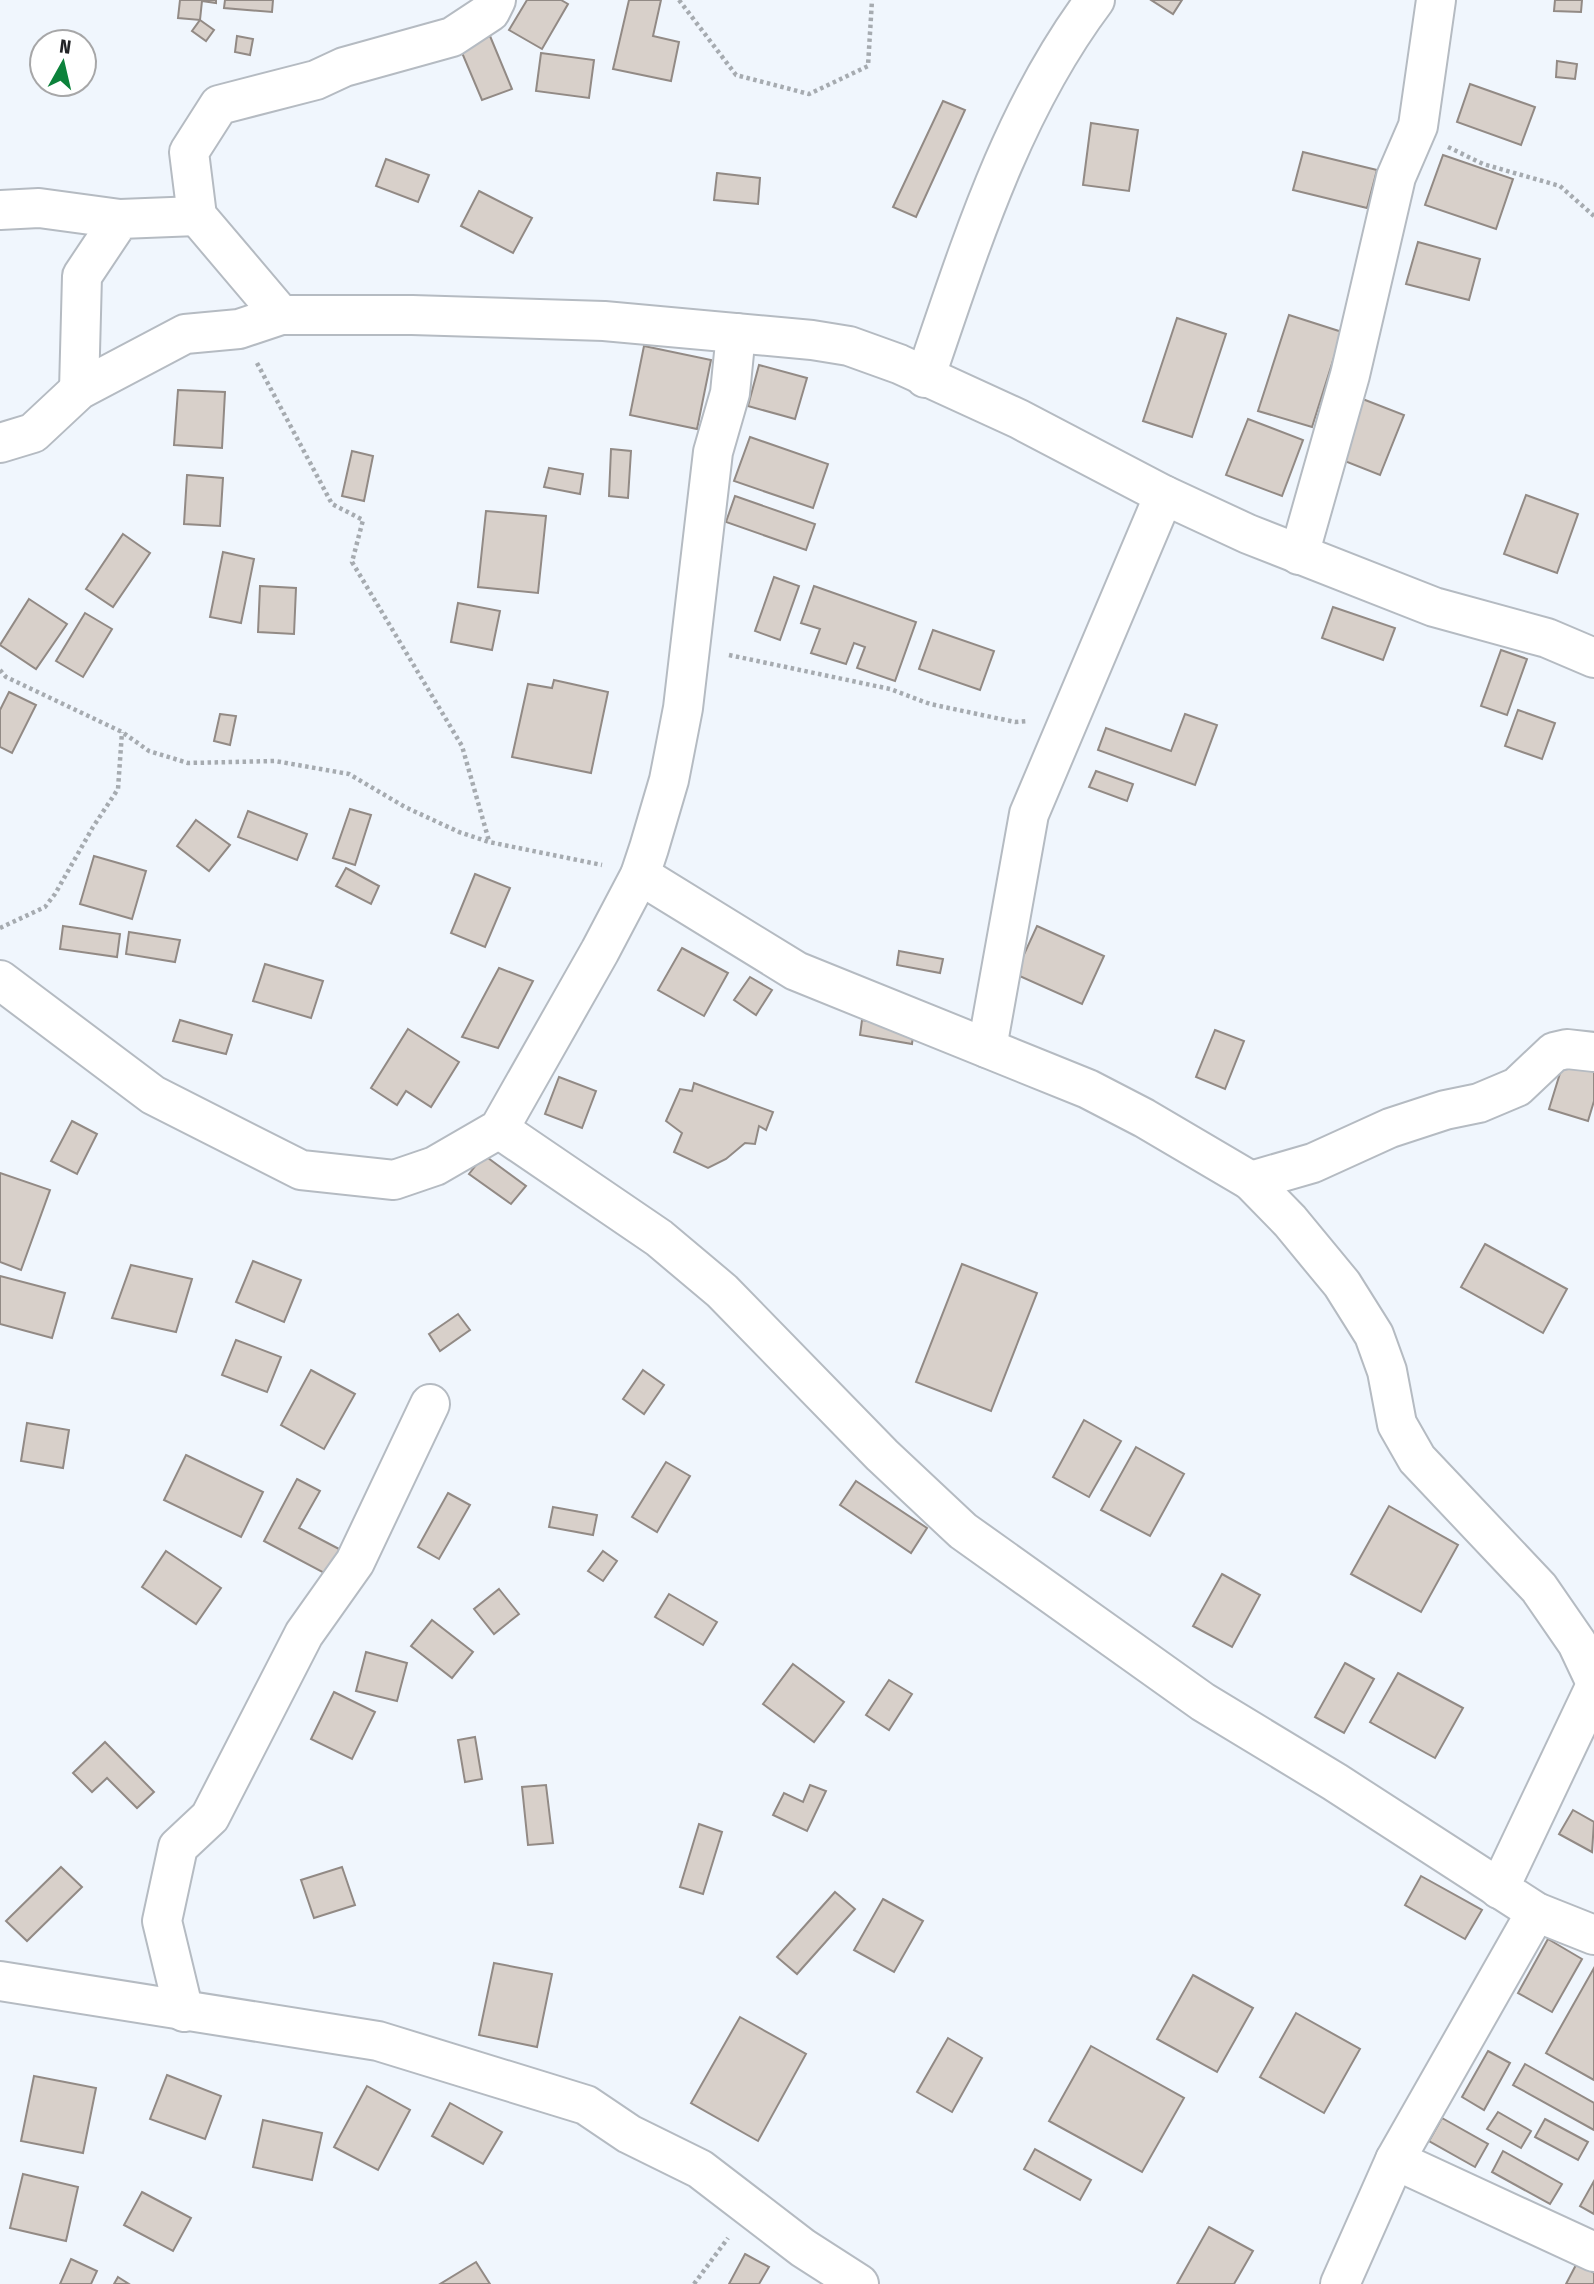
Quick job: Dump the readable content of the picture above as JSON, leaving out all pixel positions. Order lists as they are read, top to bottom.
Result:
{
  "north": "top"
}
